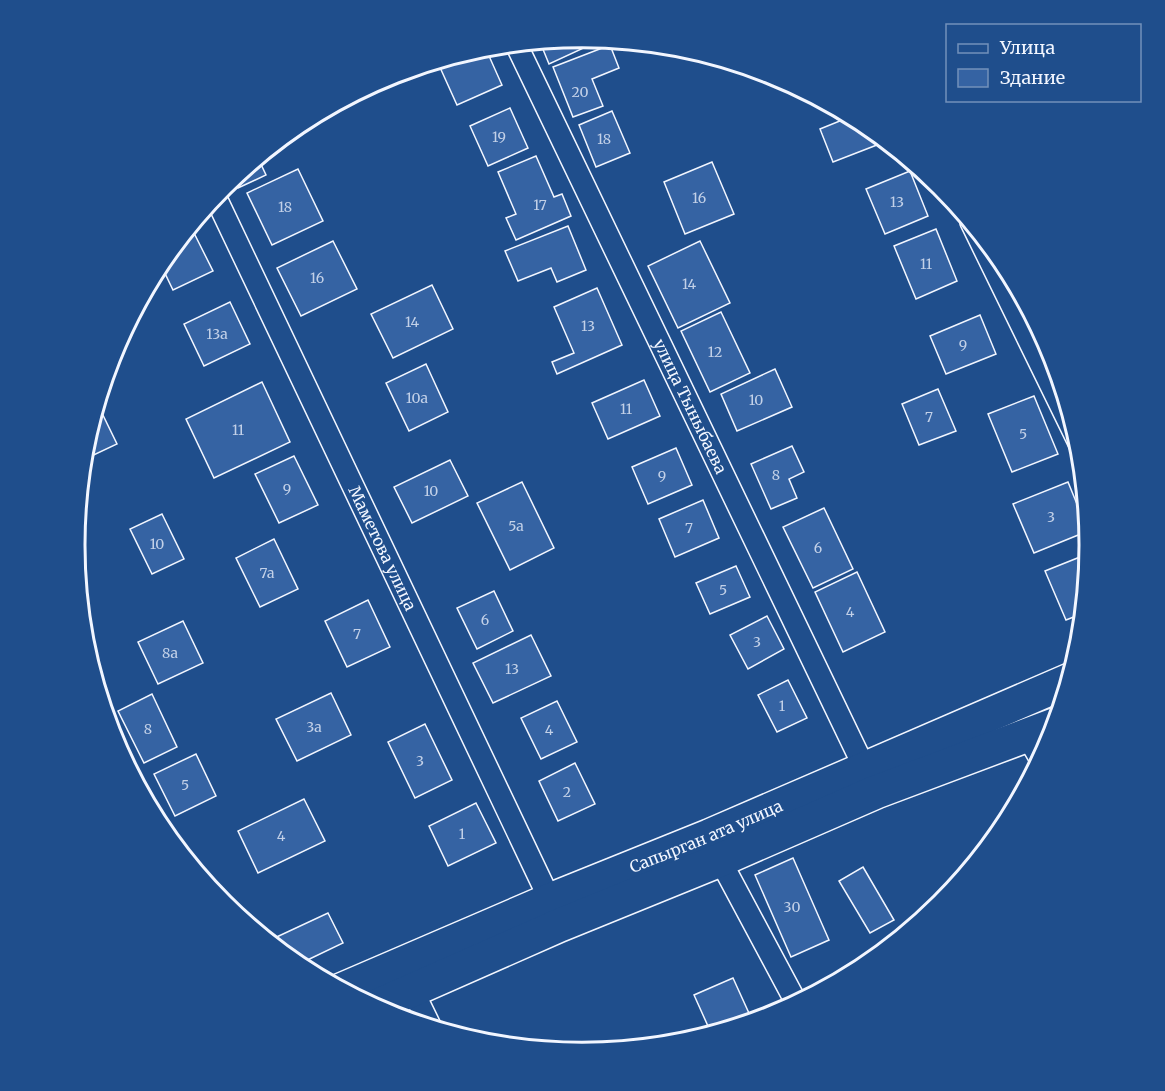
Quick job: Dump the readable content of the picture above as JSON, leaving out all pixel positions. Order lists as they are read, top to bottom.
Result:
{
  "streets": {
    "main road": ["Сапырган ата улица"],
    "street": ["улица Тыныбаева", "Маметова улица"]
  },
  "crossings": [
    ["улица Тыныбаева", "Сапырган ата улица"],
    ["Маметова улица", "Сапырган ата улица"]
  ],
  "house_numbers": [
    "20",
    "19",
    "18",
    "16",
    "13",
    "17",
    "18",
    "11",
    "16",
    "14",
    "14",
    "13",
    "13а",
    "9",
    "12",
    "10а",
    "10",
    "11",
    "7",
    "11",
    "5",
    "8",
    "9",
    "9",
    "10",
    "3",
    "5а",
    "7",
    "10",
    "6",
    "7а",
    "5",
    "4",
    "6",
    "7",
    "3",
    "8а",
    "13",
    "1",
    "3а",
    "8",
    "4",
    "3",
    "5",
    "2",
    "1",
    "4",
    "30"
  ],
  "legend": ["Улица", "Здание"]
}
